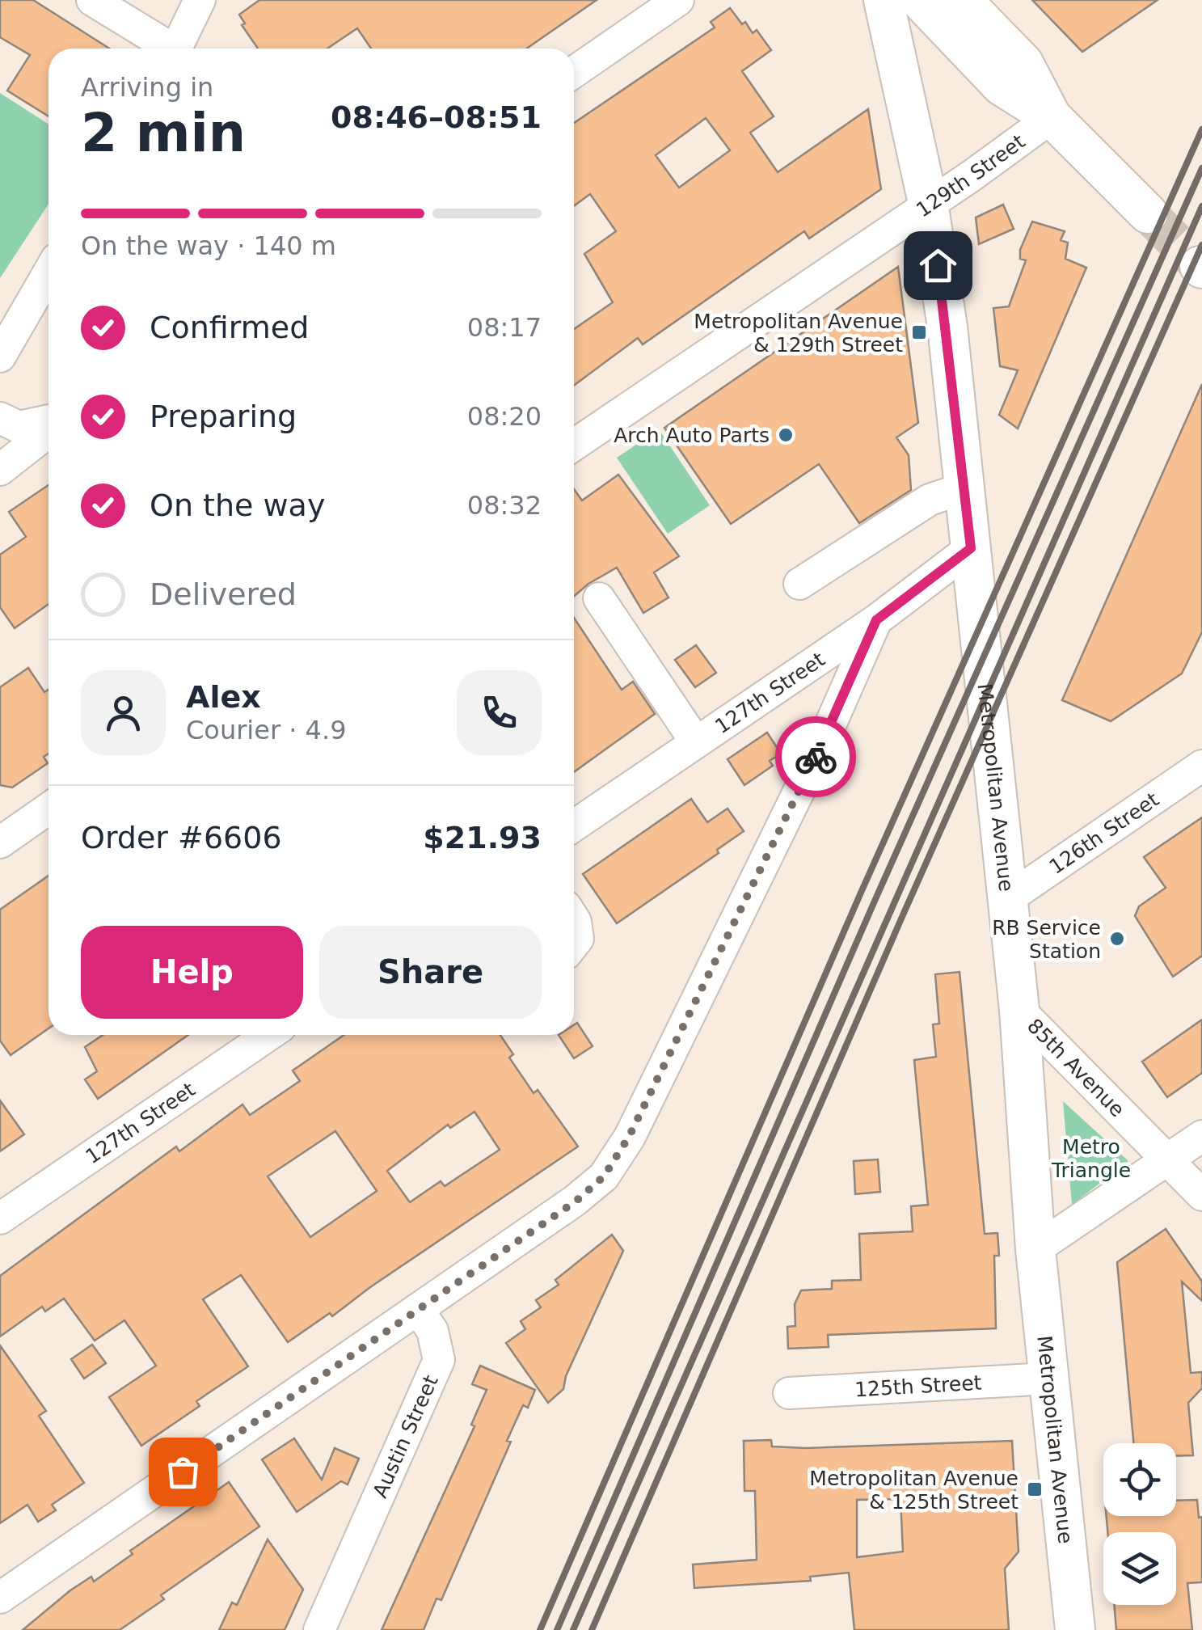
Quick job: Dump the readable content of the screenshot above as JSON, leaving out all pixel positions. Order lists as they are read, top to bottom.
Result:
{
  "streets": {
    "main road": ["Metropolitan Avenue"],
    "street": [
      "129th Street",
      "127th Street",
      "126th Street",
      "85th Avenue",
      "125th Street",
      "Austin Street"
    ]
  },
  "crossings": [
    ["129th Street", "Metropolitan Avenue"],
    ["127th Street", "Metropolitan Avenue"],
    ["Metropolitan Avenue", "126th Street"],
    ["Metropolitan Avenue", "85th Avenue"],
    ["Metropolitan Avenue", "125th Street"]
  ],
  "parks": ["Metro Triangle"],
  "places": {
    "transit": ["Metropolitan Avenue & 129th Street", "Metropolitan Avenue & 125th Street"],
    "other": ["Arch Auto Parts", "RB Service Station"]
  },
  "page": {
    "heading": ["2 min", "Arriving in", "08:46–08:51"],
    "panel": [
      "Alex",
      "Courier · 4.9",
      "Order #6606",
      "$21.93"
    ],
    "bar": "On the way · 140 m",
    "list": [
      ["Confirmed", "08:17"],
      ["Preparing", "08:20"],
      ["On the way", "08:32"],
      "Delivered"
    ],
    "buttons": ["Help", "Share"]
  }
}
